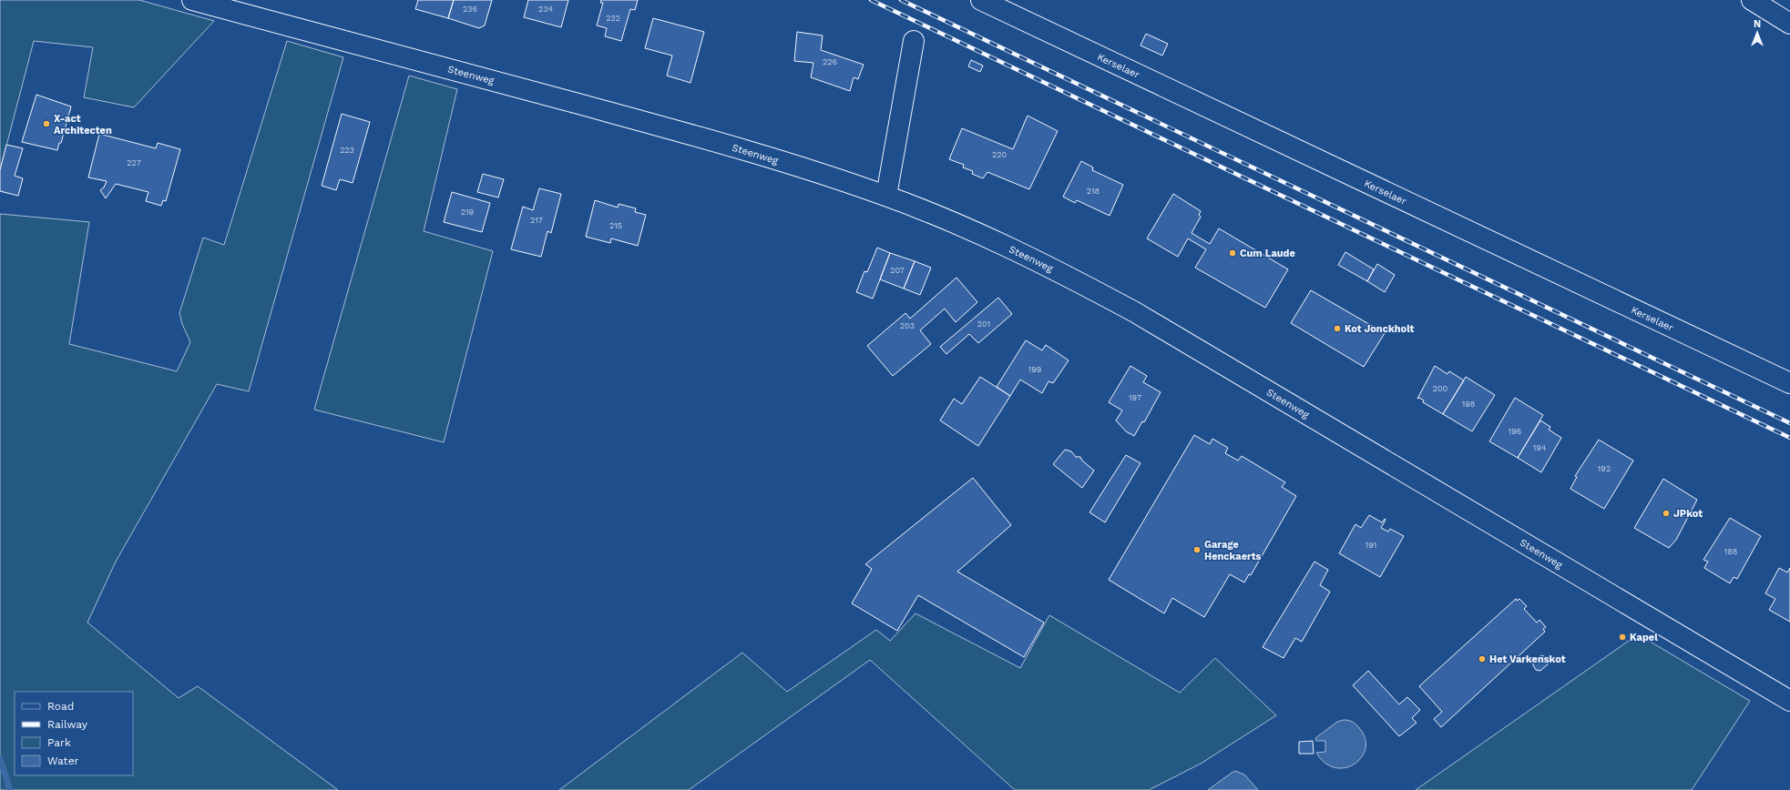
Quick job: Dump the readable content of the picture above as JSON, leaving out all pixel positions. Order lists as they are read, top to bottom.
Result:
{
  "streets": {
    "main road": ["Kerselaer", "Steenweg"]
  },
  "places": [
    "X-act Architecten",
    "Cum Laude",
    "Kot Jonckholt",
    "JPkot",
    "Garage Henckaerts",
    "Kapel",
    "Het Varkenskot"
  ],
  "house_numbers": [
    "236",
    "234",
    "232",
    "226",
    "223",
    "220",
    "227",
    "218",
    "219",
    "217",
    "215",
    "207",
    "201",
    "203",
    "199",
    "200",
    "197",
    "198",
    "196",
    "194",
    "192",
    "191",
    "188"
  ],
  "legend": [
    "Road",
    "Railway",
    "Park",
    "Water"
  ],
  "north": "top"
}
